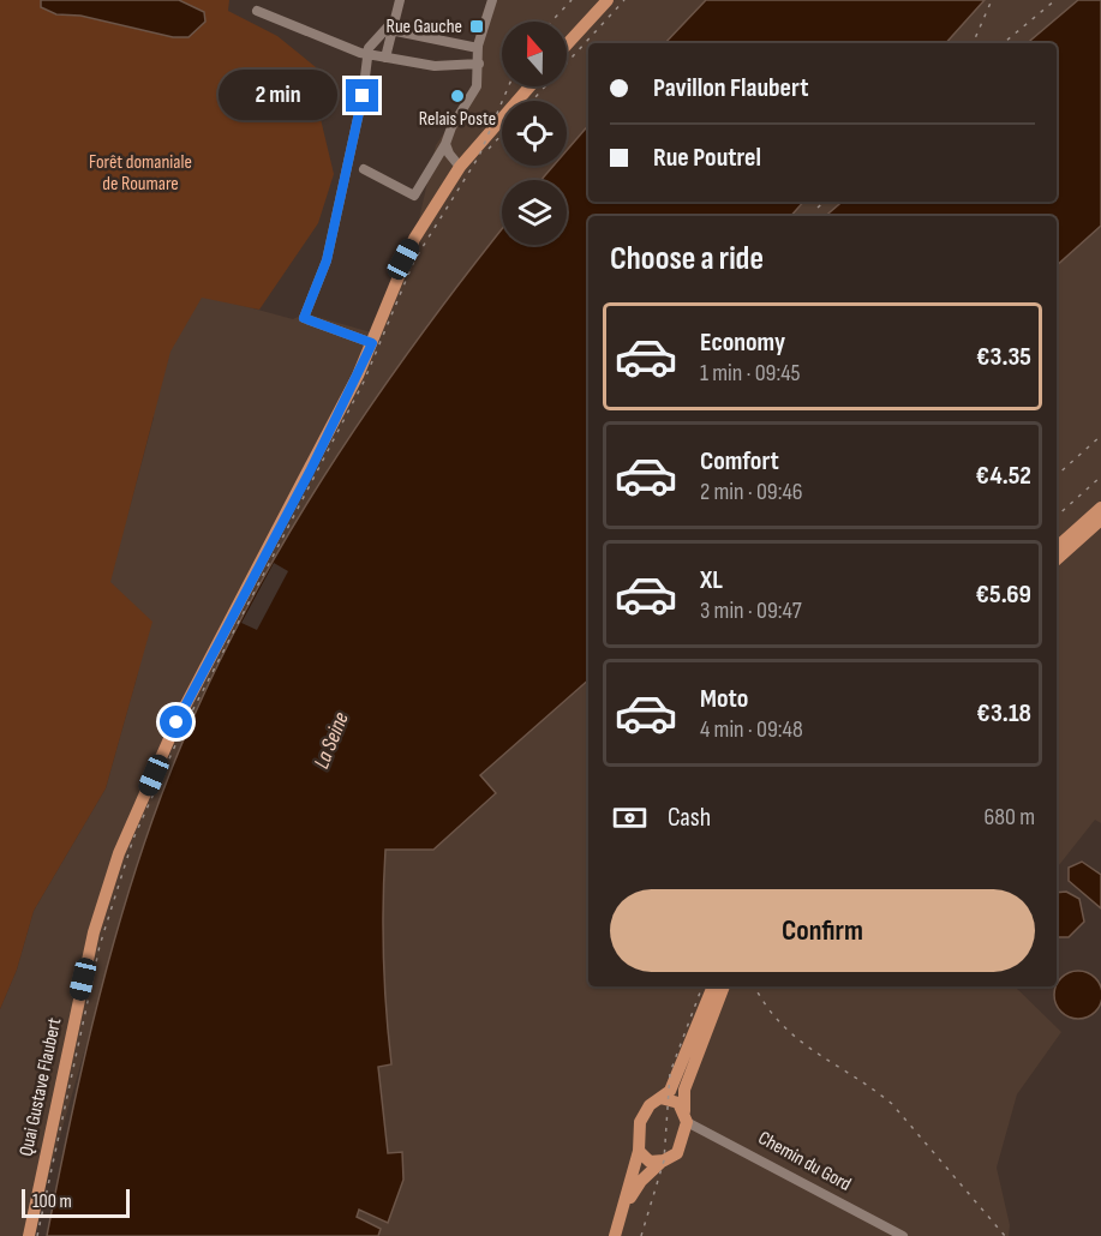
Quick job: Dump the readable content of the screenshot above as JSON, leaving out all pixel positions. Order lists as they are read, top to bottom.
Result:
{
  "streets": {
    "main road": ["Quai Gustave Flaubert"],
    "street": ["Chemin du Gord"]
  },
  "water": ["La Seine"],
  "parks": ["Forêt domaniale de Roumare"],
  "places": {
    "transit": ["Rue Gauche"],
    "other": ["Relais Poste"]
  },
  "scale_bar": "100 m",
  "north": "top",
  "page": {
    "banner": ["Pavillon Flaubert", "Rue Poutrel"],
    "bubble": "2 min",
    "heading": "Choose a ride",
    "list": [
      {
        "name": "Economy",
        "note": "1 min · 09:45",
        "value": "€3.35"
      },
      {
        "name": "Comfort",
        "note": "2 min · 09:46",
        "value": "€4.52"
      },
      {
        "name": "XL",
        "note": "3 min · 09:47",
        "value": "€5.69"
      },
      {
        "name": "Moto",
        "note": "4 min · 09:48",
        "value": "€3.18"
      }
    ],
    "pay": ["Cash", "680 m"],
    "buttons": "Confirm",
    "scale": "100 m"
  }
}
